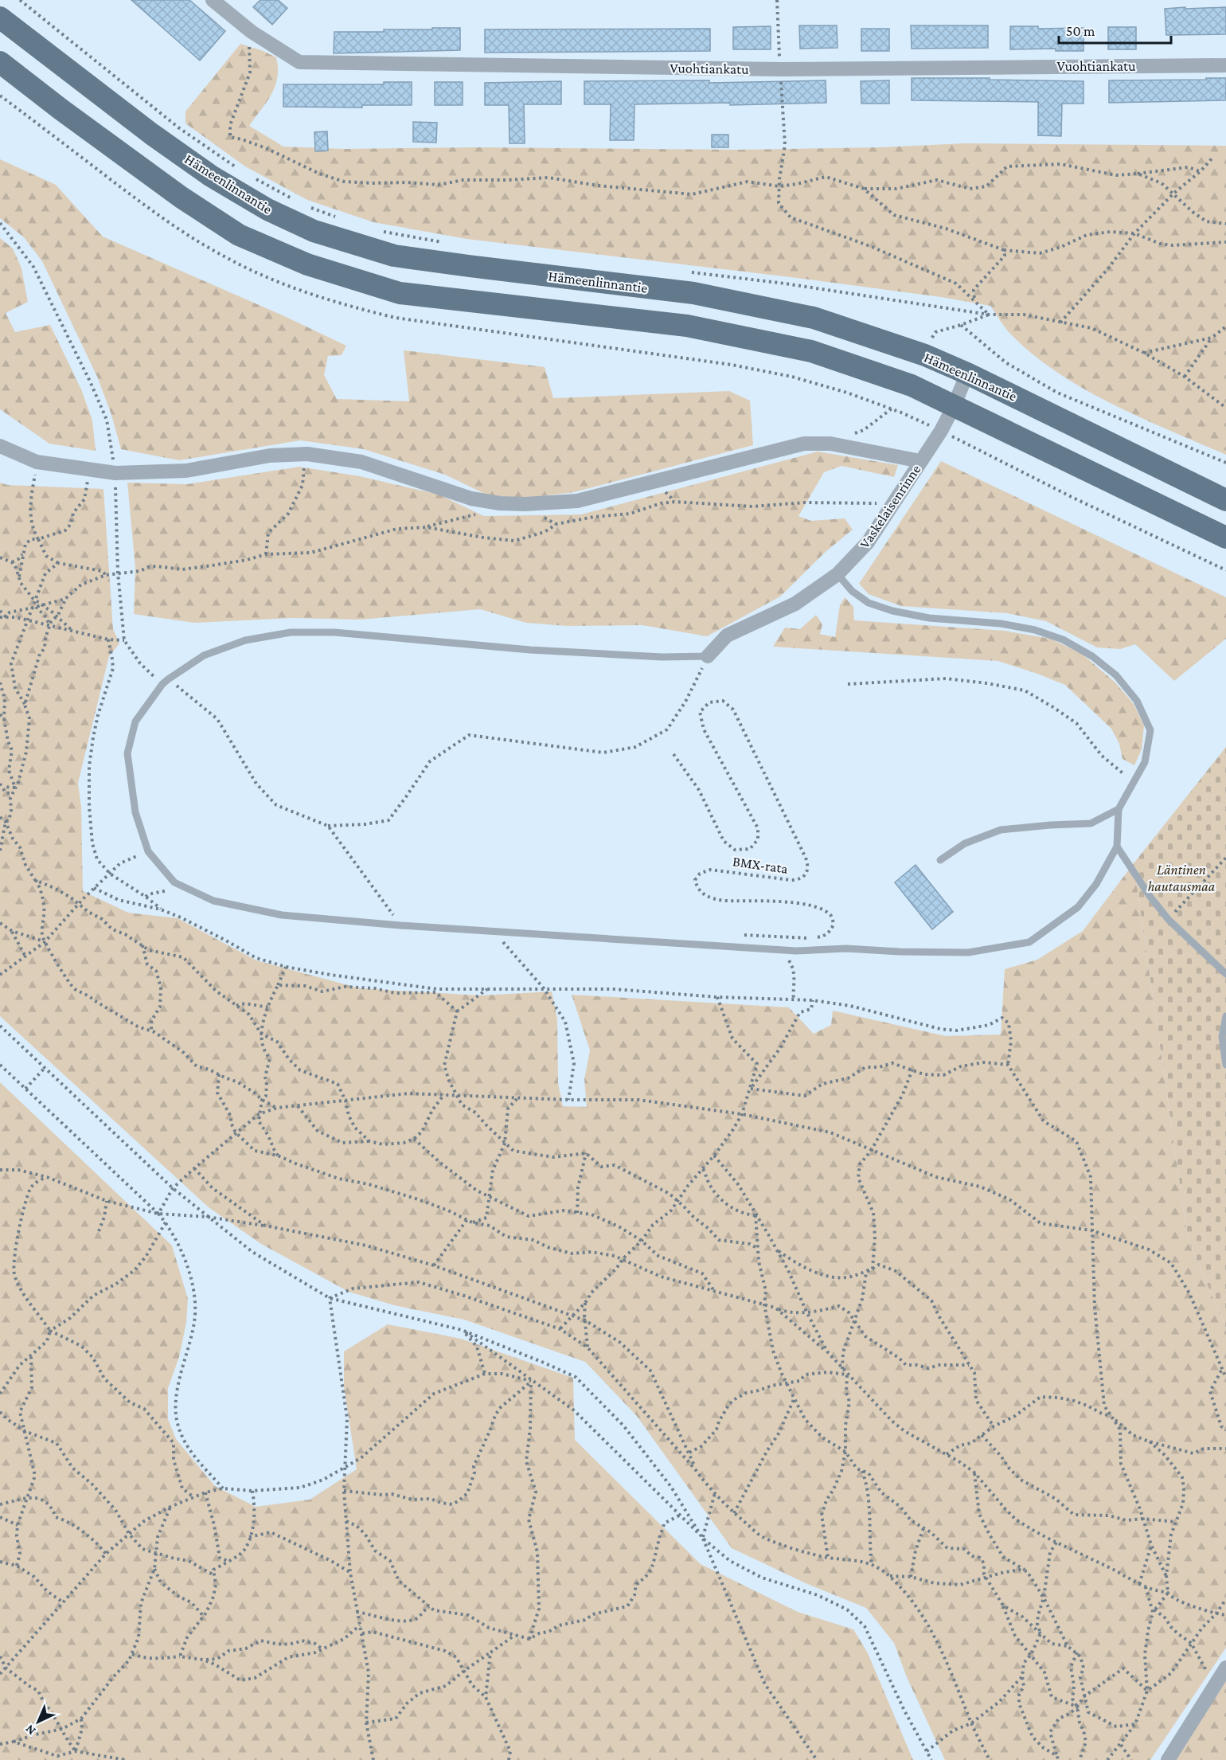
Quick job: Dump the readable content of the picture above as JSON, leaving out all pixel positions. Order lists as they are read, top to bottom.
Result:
{
  "streets": {
    "main road": ["Hämeenlinnantie"],
    "street": ["Vuohtiankatu", "Vaskelaisenrinne"],
    "path": ["BMX-rata"]
  },
  "crossings": [
    ["Hämeenlinnantie", "Vaskelaisenrinne"]
  ],
  "parks": ["Läntinen hautausmaa"],
  "scale_bar": "50 m",
  "north": "bottom left"
}
